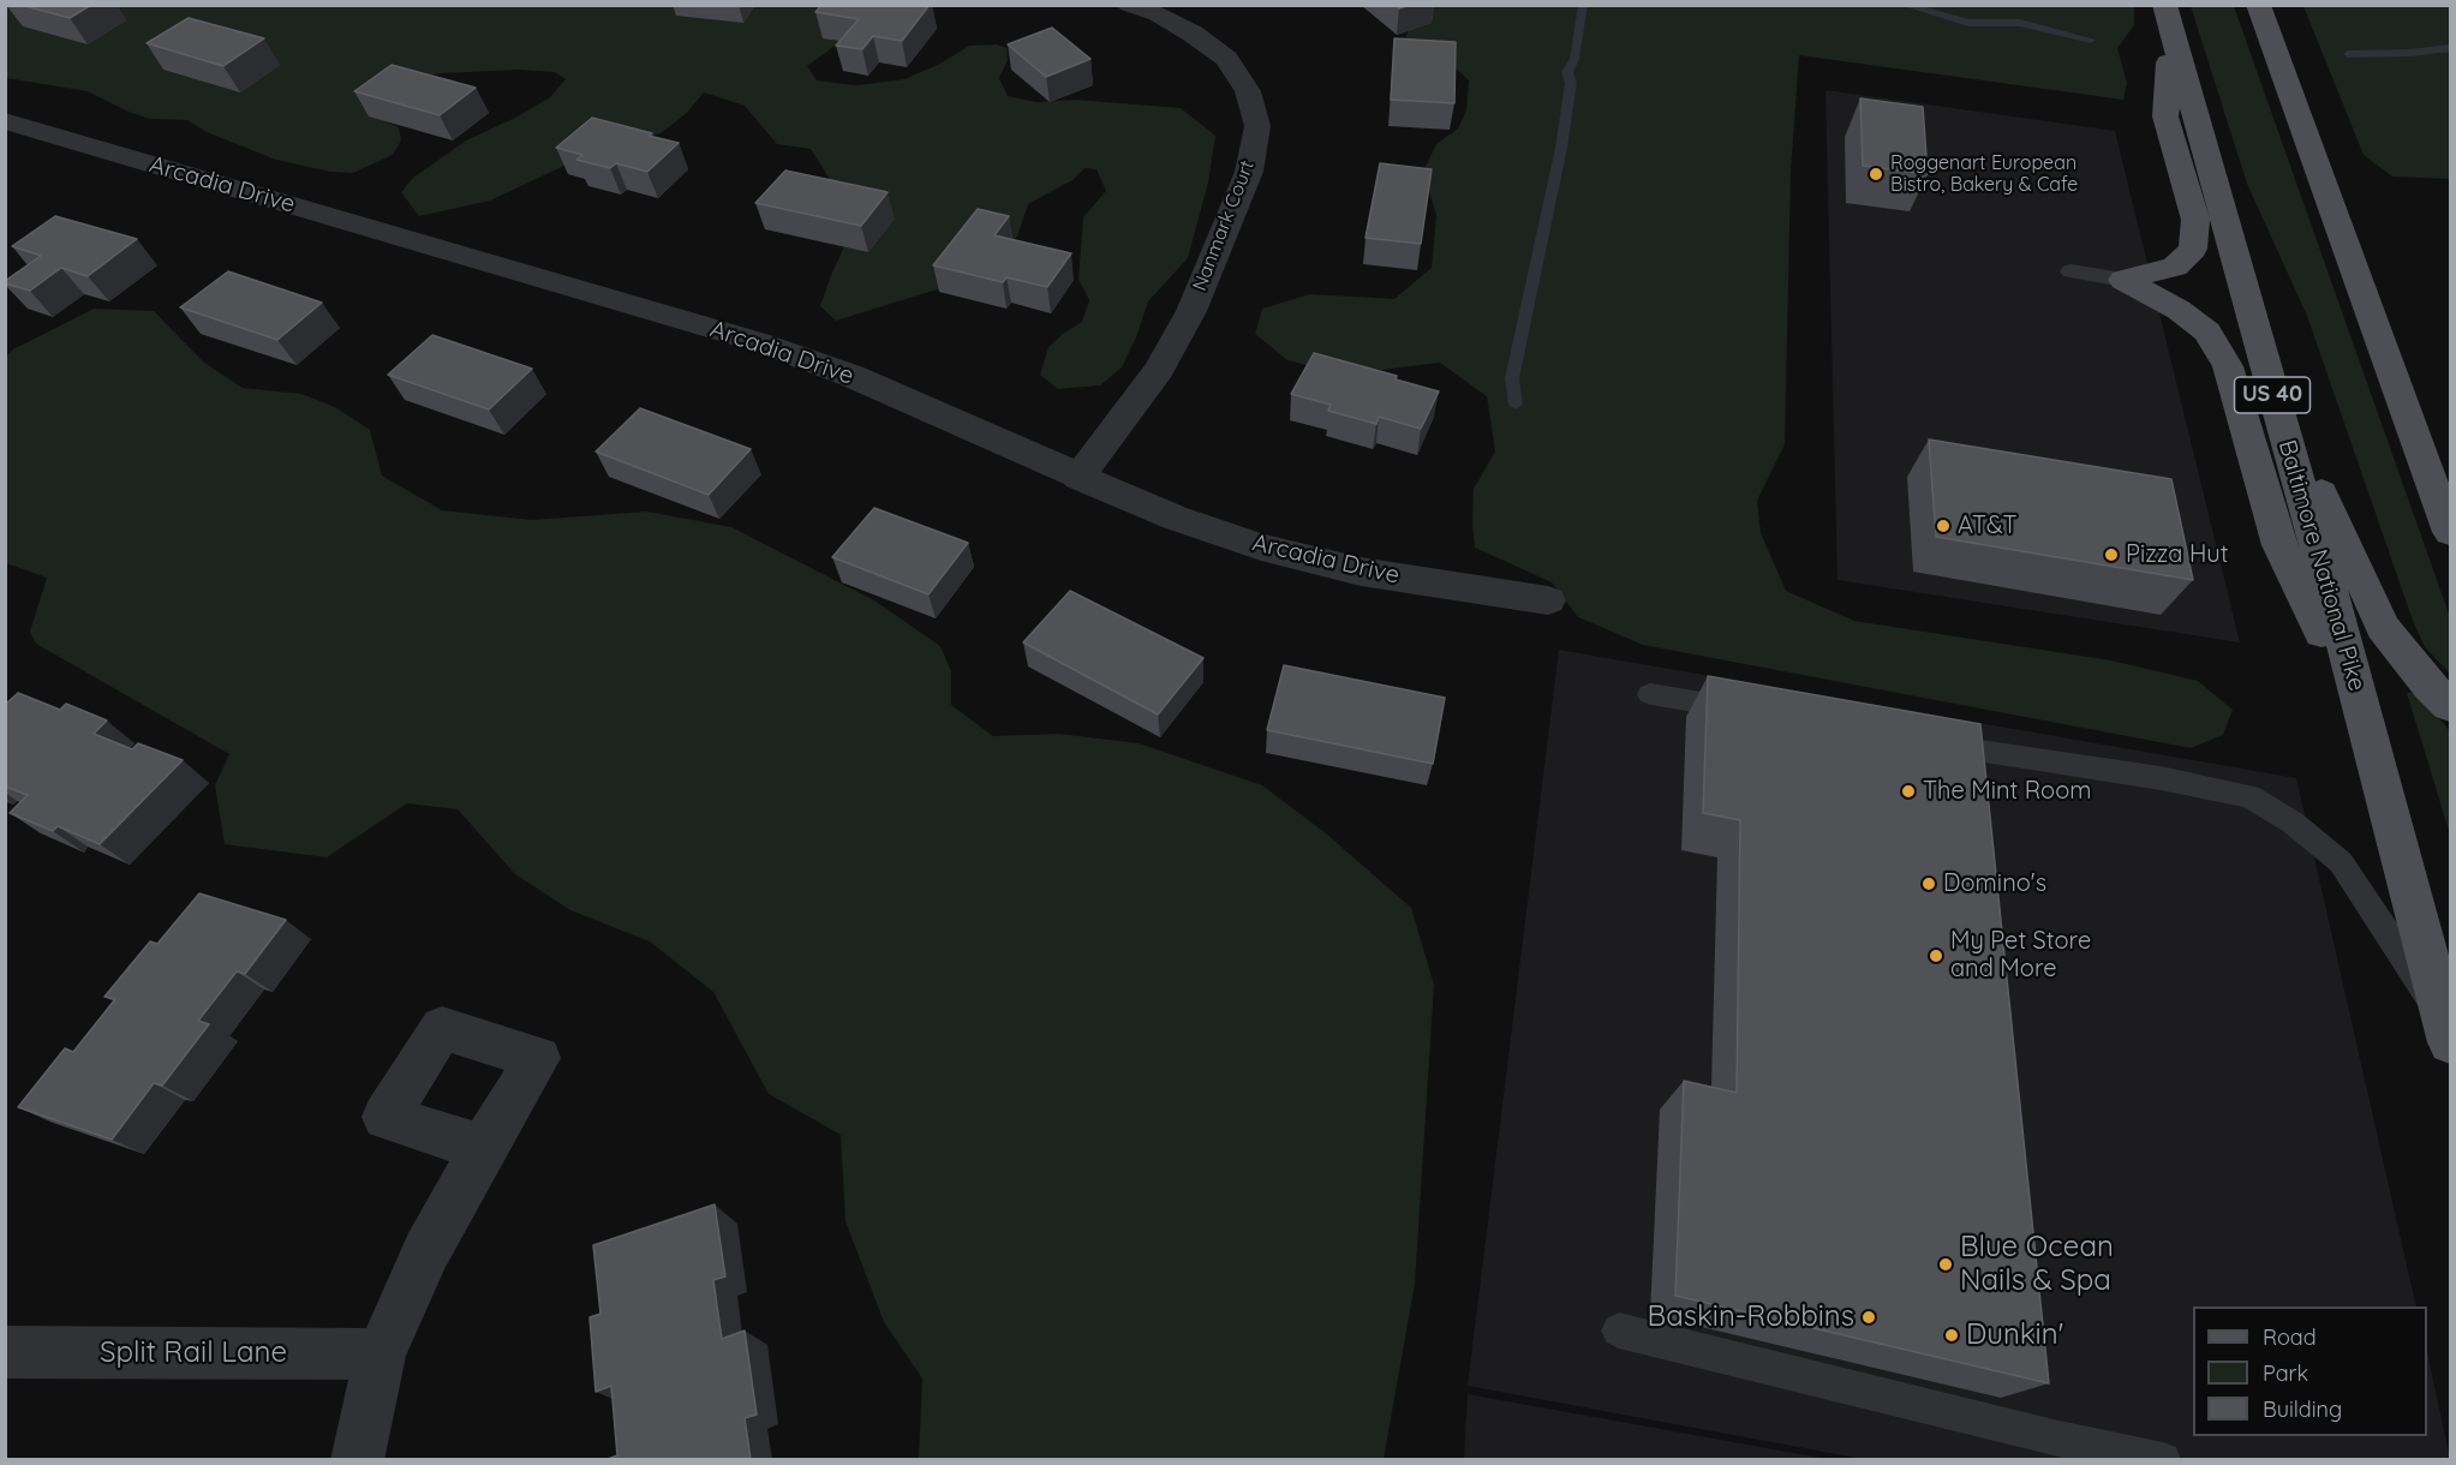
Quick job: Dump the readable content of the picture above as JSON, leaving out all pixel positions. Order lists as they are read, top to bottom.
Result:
{
  "streets": {
    "main road": ["US 40", "Baltimore National Pike"],
    "street": ["Arcadia Drive", "Nanmark Court", "Split Rail Lane"]
  },
  "crossings": [
    ["Arcadia Drive", "Nanmark Court"]
  ],
  "places": [
    "Roggenart European Bistro, Bakery & Cafe",
    "AT&T",
    "Pizza Hut",
    "The Mint Room",
    "Domino's",
    "My Pet Store and More",
    "Blue Ocean Nails & Spa",
    "Baskin-Robbins",
    "Dunkin'"
  ],
  "legend": ["Road", "Park", "Building"]
}
